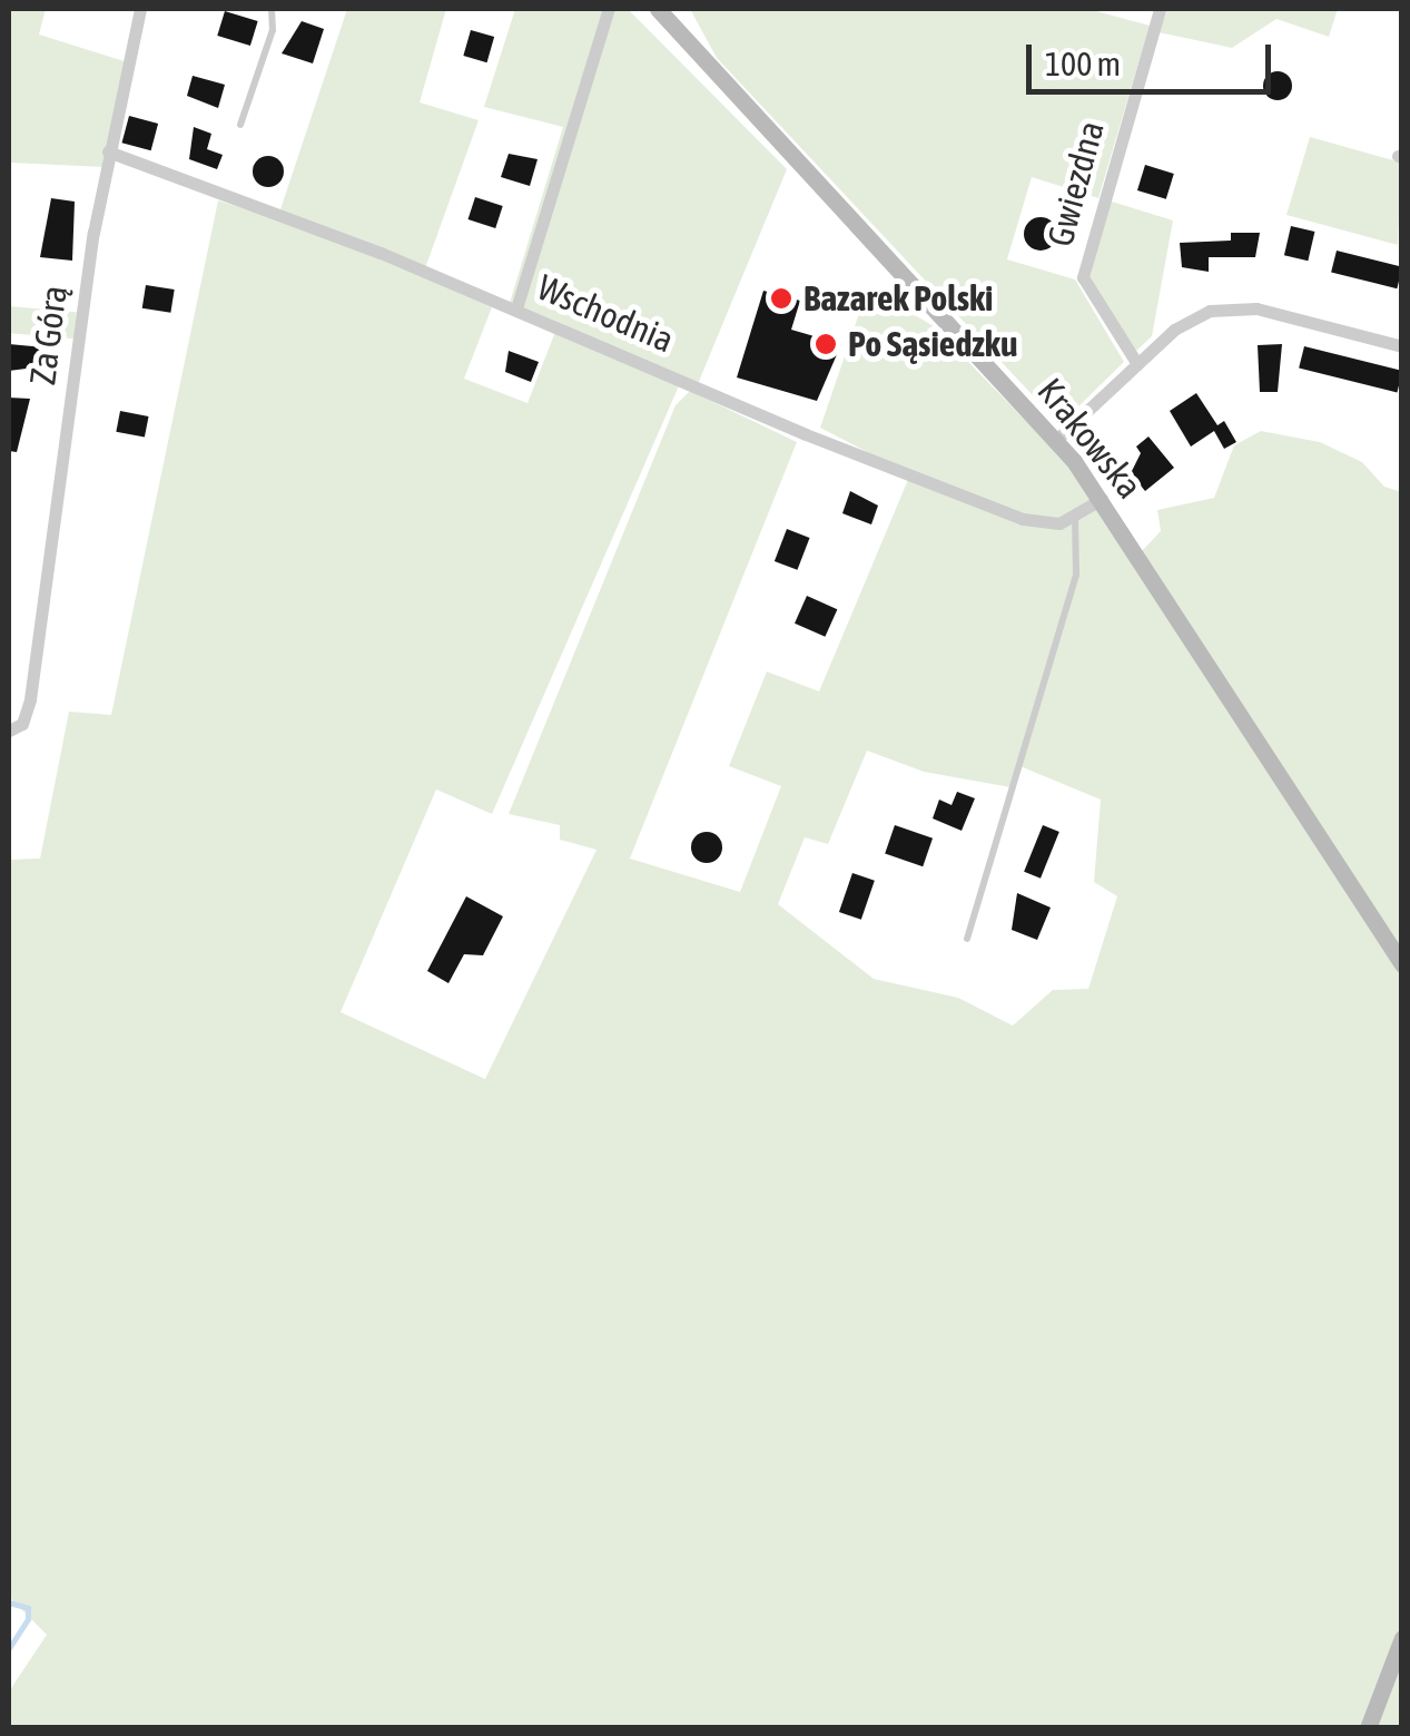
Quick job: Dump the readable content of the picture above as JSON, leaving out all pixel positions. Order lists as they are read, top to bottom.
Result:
{
  "streets": {
    "main road": ["Krakowska"],
    "street": ["Gwiezdna", "Wschodnia", "Za Górą"]
  },
  "crossings": [
    ["Wschodnia", "Za Górą"]
  ],
  "places": ["Bazarek Polski", "Po Sąsiedzku"],
  "scale_bar": "100 m"
}
